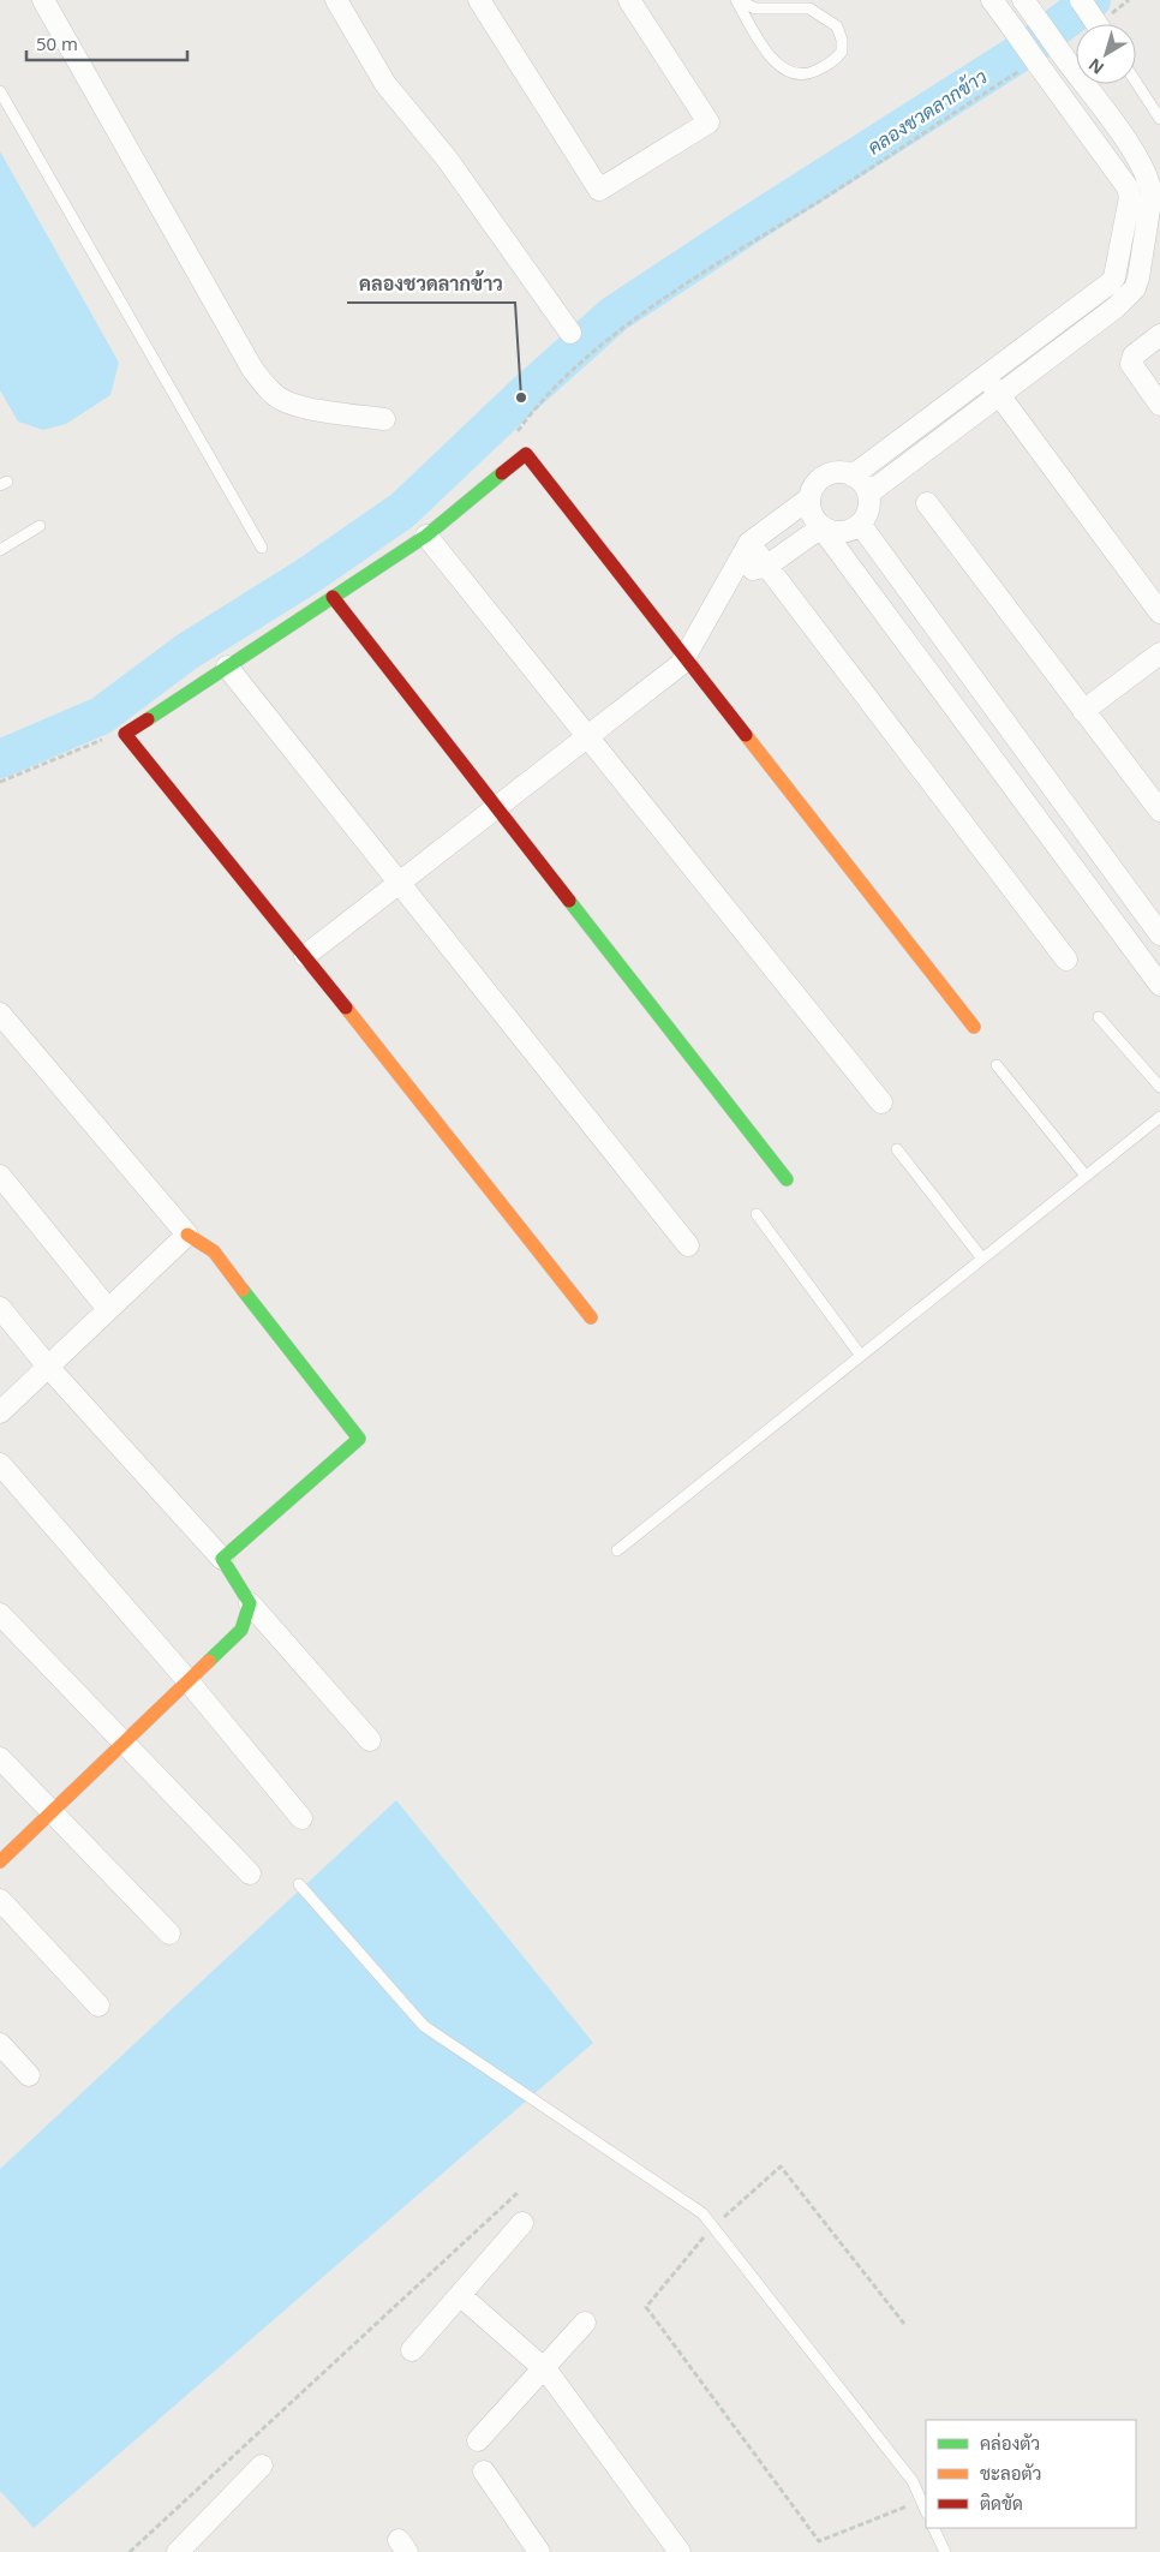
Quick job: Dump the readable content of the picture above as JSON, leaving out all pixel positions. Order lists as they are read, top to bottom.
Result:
{
  "water": ["คลองชวดลากข้าว"],
  "places": ["คลองชวดลากข้าว"],
  "legend": ["คล่องตัว", "ชะลอตัว", "ติดขัด"],
  "scale_bar": "50 m",
  "north": "bottom left"
}
